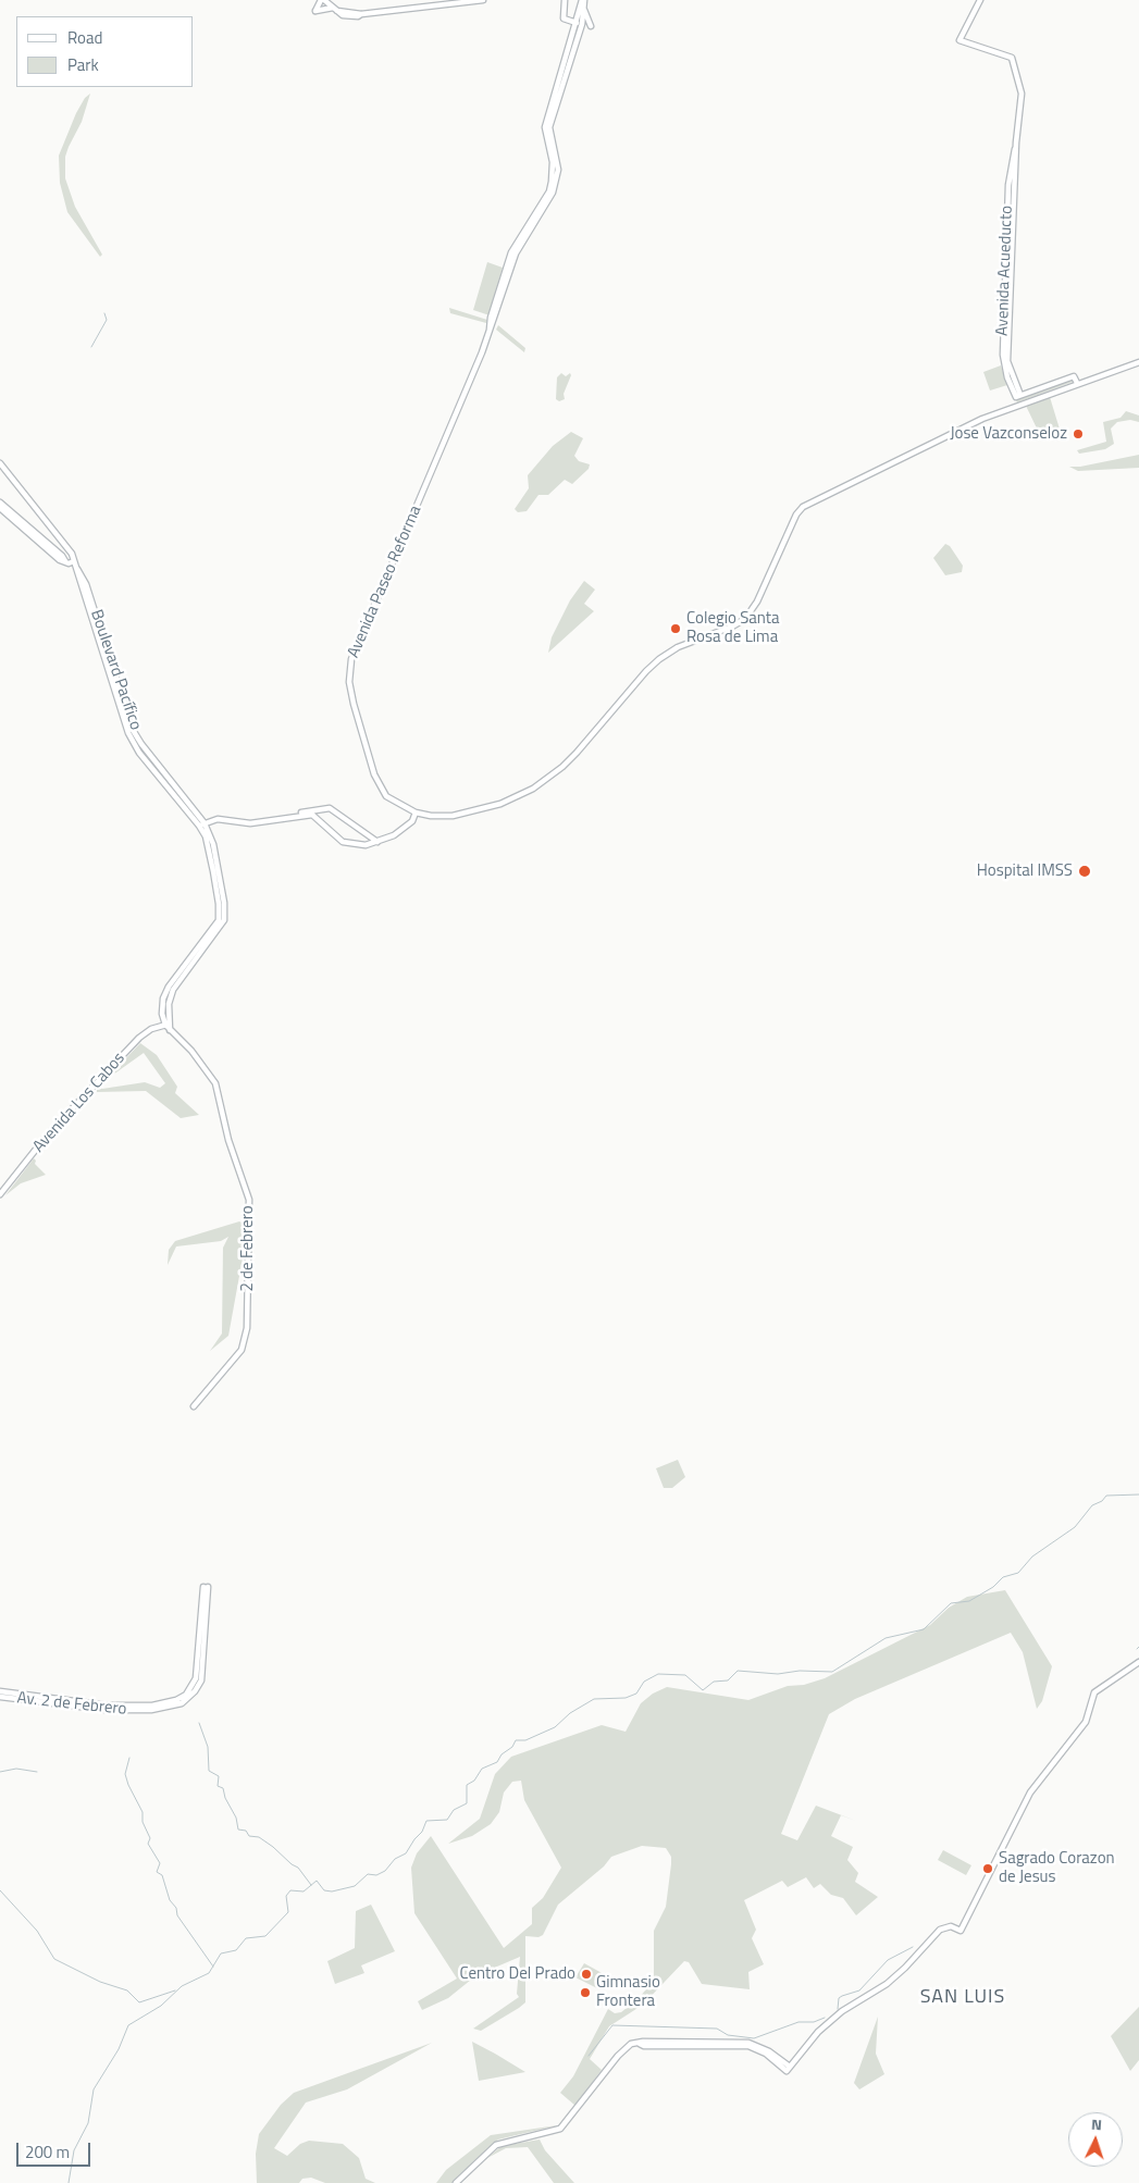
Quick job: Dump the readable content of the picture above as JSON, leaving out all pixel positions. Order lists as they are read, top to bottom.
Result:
{
  "streets": {
    "main road": [
      "Avenida Acueducto",
      "Avenida Paseo Reforma",
      "Boulevard Pacífico",
      "Avenida Los Cabos",
      "2 de Febrero",
      "Av. 2 de Febrero"
    ]
  },
  "crossings": [
    ["Avenida Acueducto", "Avenida Paseo Reforma"],
    ["Boulevard Pacífico", "Avenida Los Cabos"],
    ["Boulevard Pacífico", "2 de Febrero"],
    ["Avenida Los Cabos", "2 de Febrero"]
  ],
  "districts": ["SAN LUIS"],
  "places": [
    "Jose Vazconseloz",
    "Colegio Santa Rosa de Lima",
    "Hospital IMSS",
    "Sagrado Corazon de Jesus",
    "Centro Del Prado",
    "Gimnasio Frontera"
  ],
  "legend": ["Road", "Park"],
  "scale_bar": "200 m",
  "north": "top"
}
